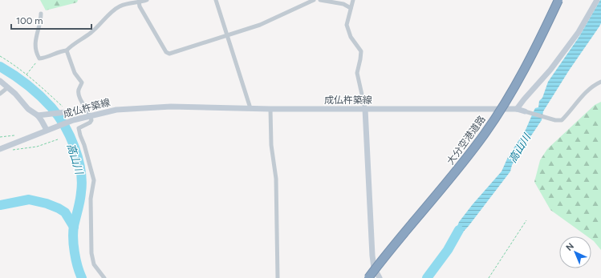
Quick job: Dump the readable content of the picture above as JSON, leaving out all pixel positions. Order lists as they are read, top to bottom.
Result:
{
  "streets": {
    "highway": ["大分空港道路"],
    "main road": ["成仏杵築線"]
  },
  "water": ["高山川"],
  "scale_bar": "100 m",
  "north": "top left"
}
